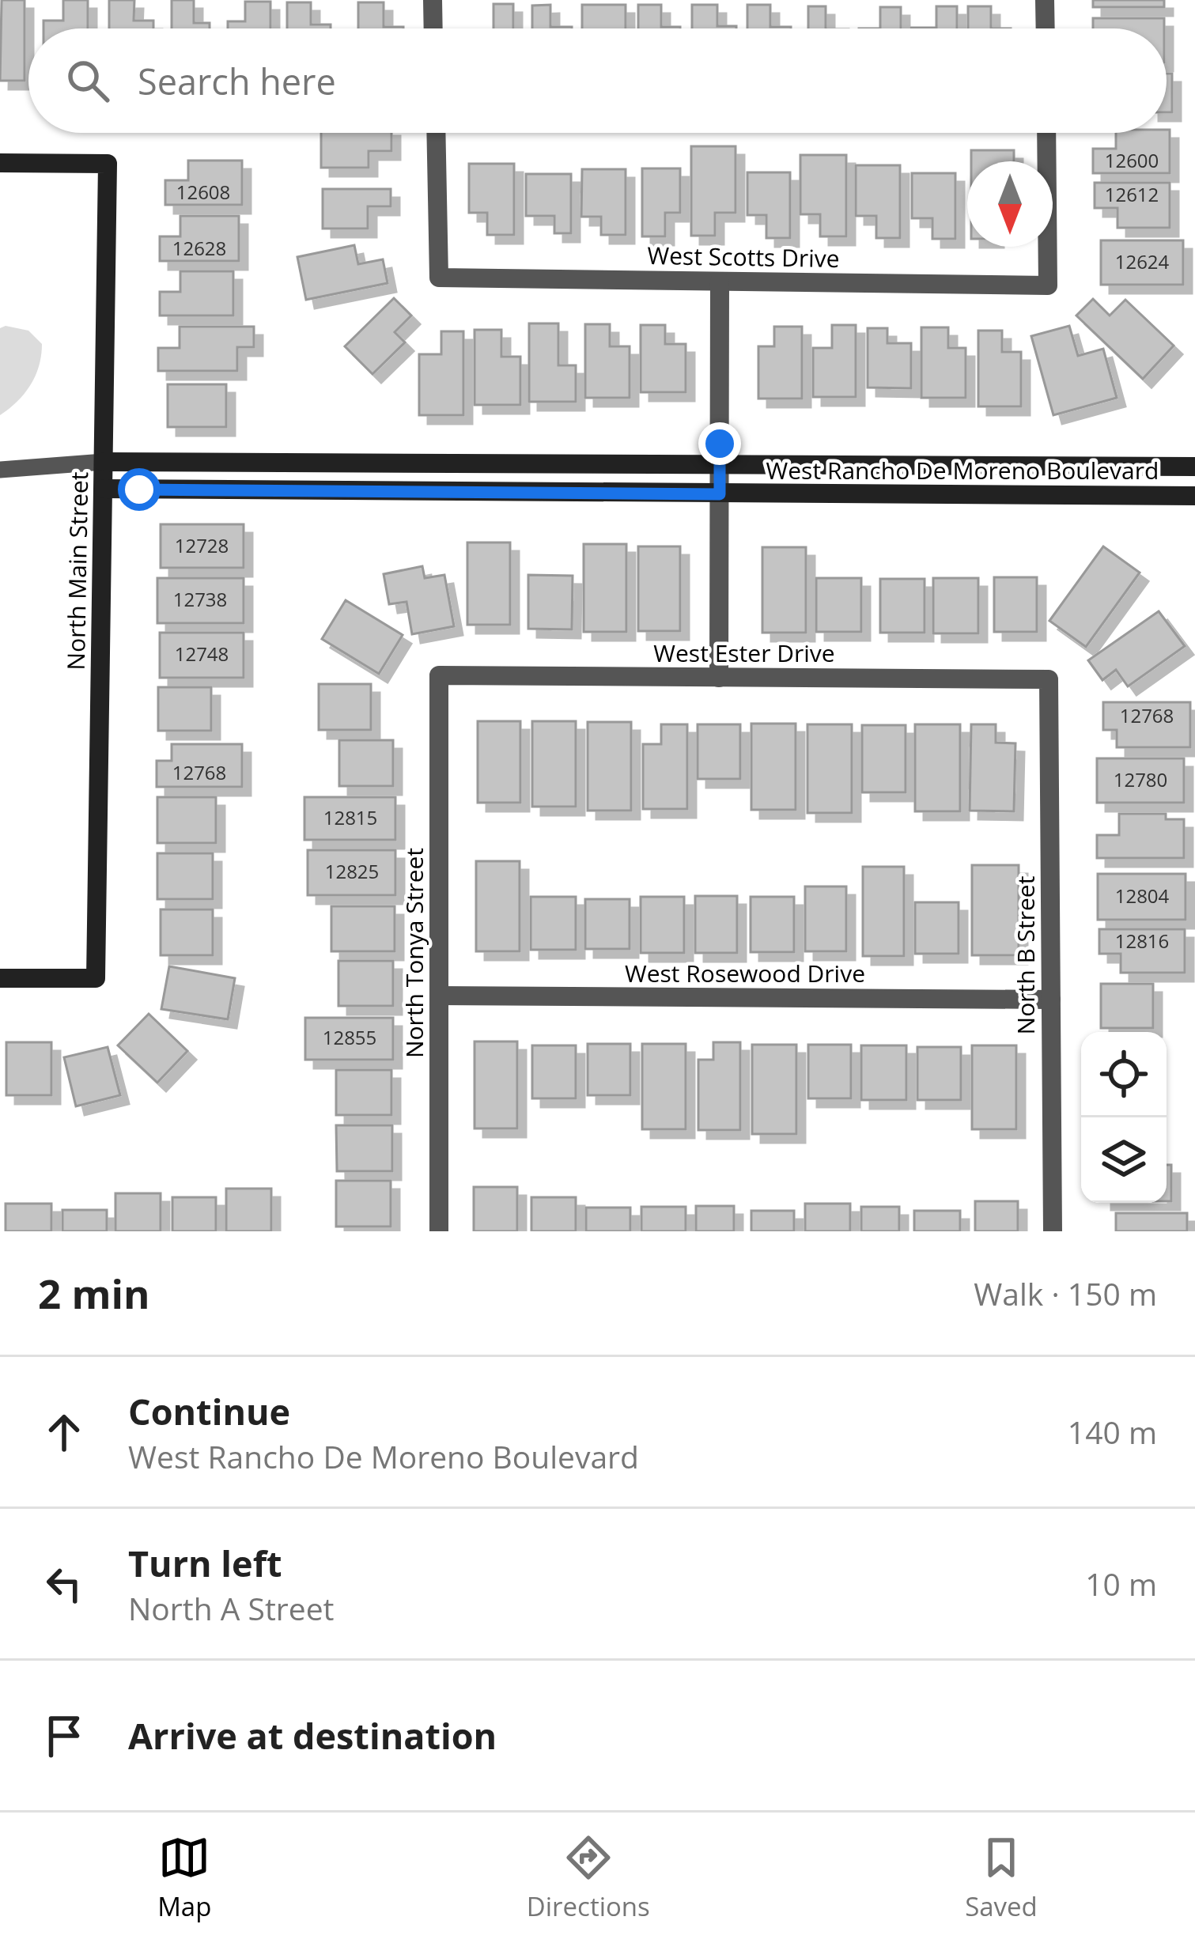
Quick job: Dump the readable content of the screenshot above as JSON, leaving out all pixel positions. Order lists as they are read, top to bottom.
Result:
{
  "streets": {
    "street": [
      "West Scotts Drive",
      "West Rancho De Moreno Boulevard",
      "North Main Street",
      "West Ester Drive",
      "North Tonya Street",
      "North B Street",
      "West Rosewood Drive"
    ]
  },
  "crossings": [
    ["West Rancho De Moreno Boulevard", "North Main Street"],
    ["West Ester Drive", "North Tonya Street"],
    ["West Ester Drive", "North B Street"],
    ["North Tonya Street", "West Rosewood Drive"],
    ["North B Street", "West Rosewood Drive"]
  ],
  "house_numbers": [
    "12600",
    "12608",
    "12612",
    "12628",
    "12624",
    "12728",
    "12738",
    "12748",
    "12768",
    "12768",
    "12780",
    "12815",
    "12825",
    "12804",
    "12816",
    "12855"
  ],
  "north": "bottom",
  "page": {
    "search": "Search here",
    "heading": ["2 min", "Walk · 150 m"],
    "list": [
      ["Continue", "West Rancho De Moreno Boulevard", "140 m"],
      ["Turn left", "North A Street", "10 m"],
      "Arrive at destination"
    ],
    "nav": ["Map", "Directions", "Saved"]
  }
}
